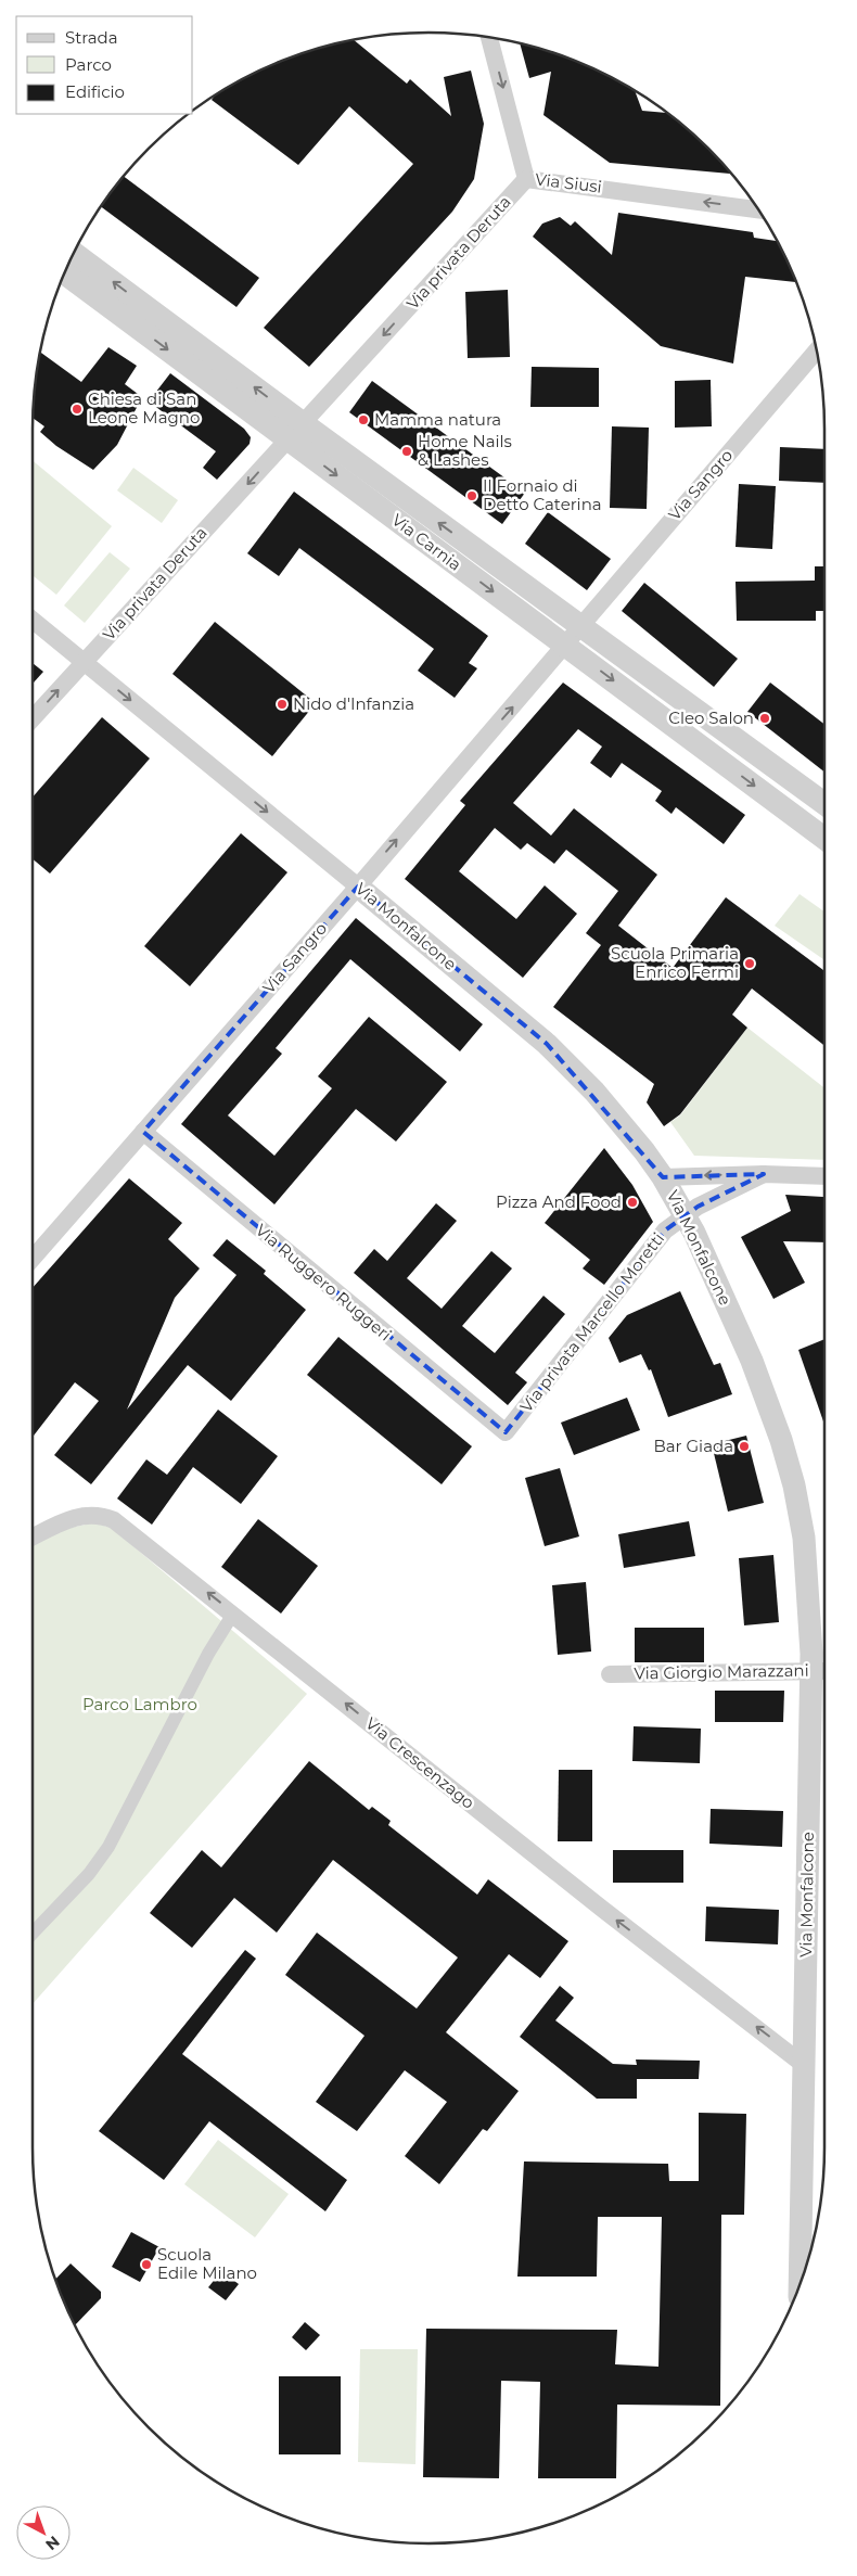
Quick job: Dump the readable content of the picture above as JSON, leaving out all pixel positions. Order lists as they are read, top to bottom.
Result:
{
  "streets": {
    "street": [
      "Via Siusi",
      "Via privata Deruta",
      "Via Sangro",
      "Via Carnia",
      "Via Monfalcone",
      "Via Ruggero Ruggeri",
      "Via privata Marcello Moretti",
      "Via Giorgio Marazzani",
      "Via Crescenzago"
    ]
  },
  "crossings": [
    ["Via Siusi", "Via privata Deruta"],
    ["Via privata Deruta", "Via Carnia"],
    ["Via privata Deruta", "Via Monfalcone"],
    ["Via Sangro", "Via Carnia"],
    ["Via Sangro", "Via Monfalcone"],
    ["Via Sangro", "Via Ruggero Ruggeri"],
    ["Via Monfalcone", "Via privata Marcello Moretti"],
    ["Via Monfalcone", "Via Giorgio Marazzani"],
    ["Via Monfalcone", "Via Crescenzago"],
    ["Via Ruggero Ruggeri", "Via privata Marcello Moretti"]
  ],
  "one_way": ["Via Crescenzago"],
  "parks": ["Parco Lambro"],
  "places": [
    "Chiesa di San Leone Magno",
    "Mamma natura",
    "Home Nails & Lashes",
    "Il Fornaio di Detto Caterina",
    "Nido d'Infanzia",
    "Cleo Salon",
    "Scuola Primaria Enrico Fermi",
    "Pizza And Food",
    "Bar Giada",
    "Scuola Edile Milano"
  ],
  "legend": ["Strada", "Parco", "Edificio"],
  "north": "bottom right"
}
